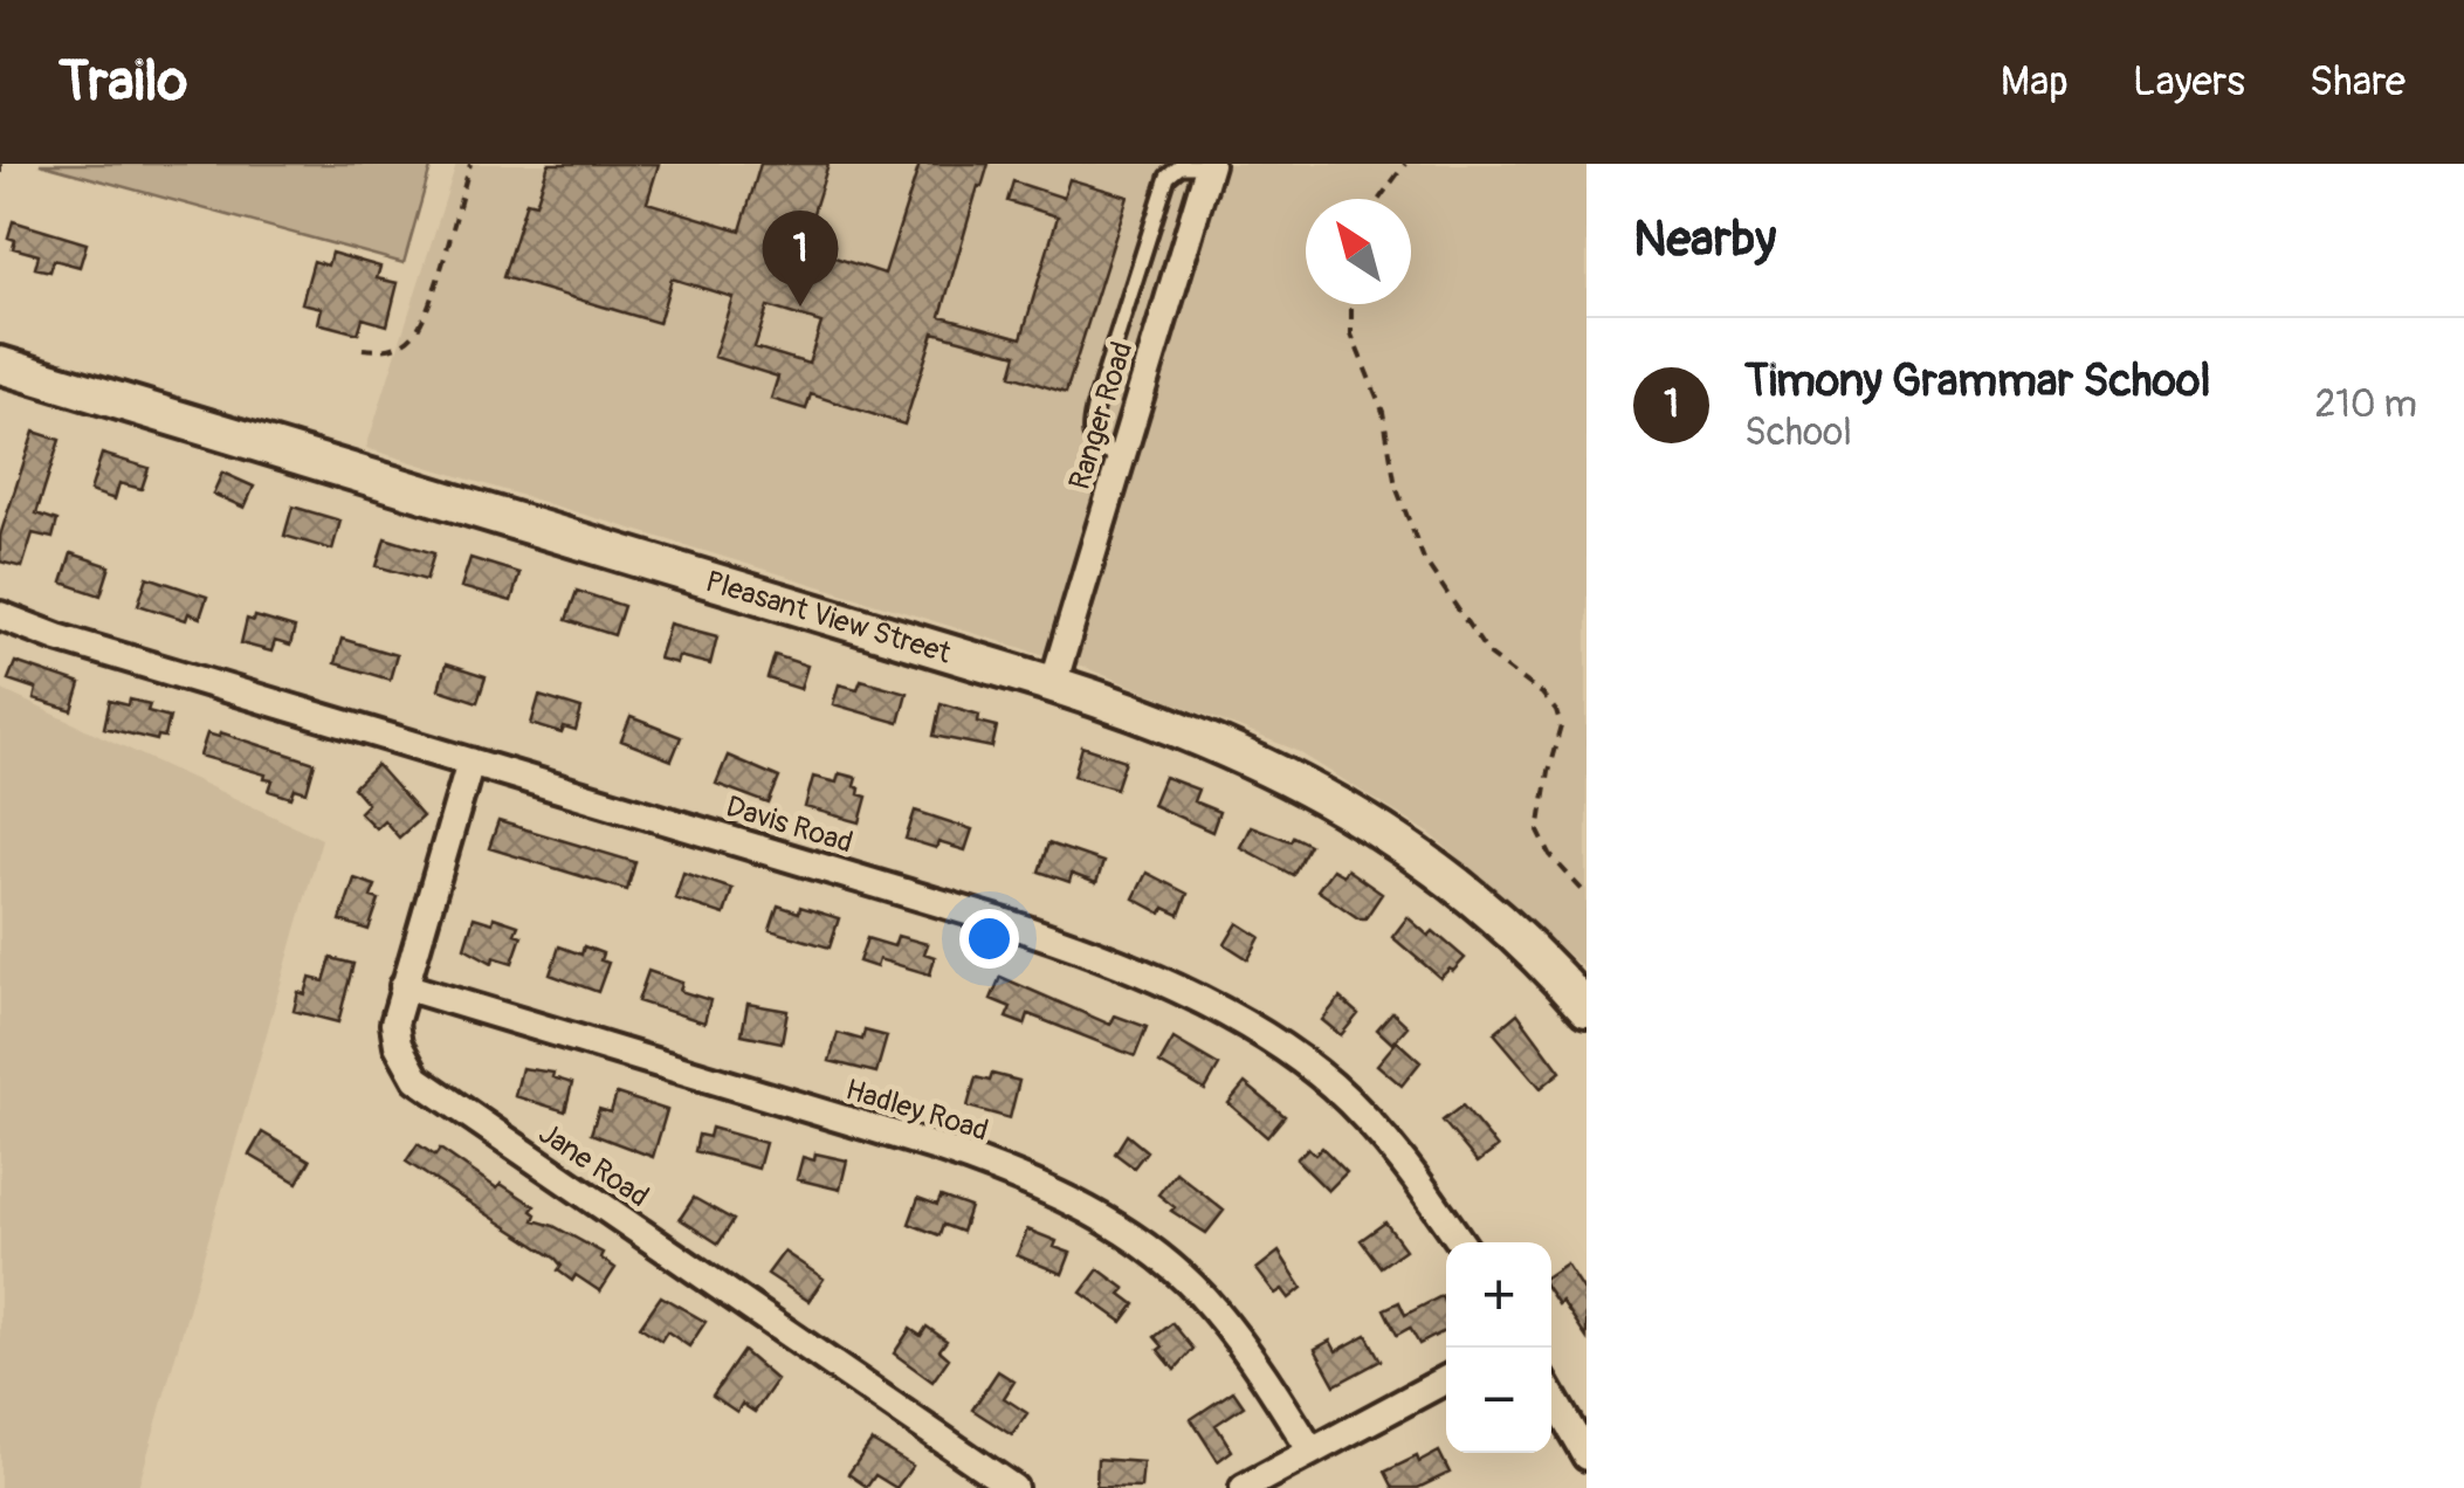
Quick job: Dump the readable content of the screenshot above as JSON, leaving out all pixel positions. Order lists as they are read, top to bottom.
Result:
{
  "streets": {
    "street": [
      "Ranger Road",
      "Pleasant View Street",
      "Davis Road",
      "Hadley Road",
      "Jane Road"
    ]
  },
  "crossings": [
    ["Ranger Road", "Pleasant View Street"],
    ["Davis Road", "Jane Road"],
    ["Hadley Road", "Jane Road"]
  ],
  "north": "top left",
  "page": {
    "header": "Trailo",
    "nav": ["Map", "Layers", "Share"],
    "heading": "Nearby",
    "pins": "1",
    "list": [
      {
        "mark": "1",
        "name": "Timony Grammar School",
        "note": "School",
        "value": "210 m"
      }
    ],
    "map_buttons": ["+", "−"]
  }
}
